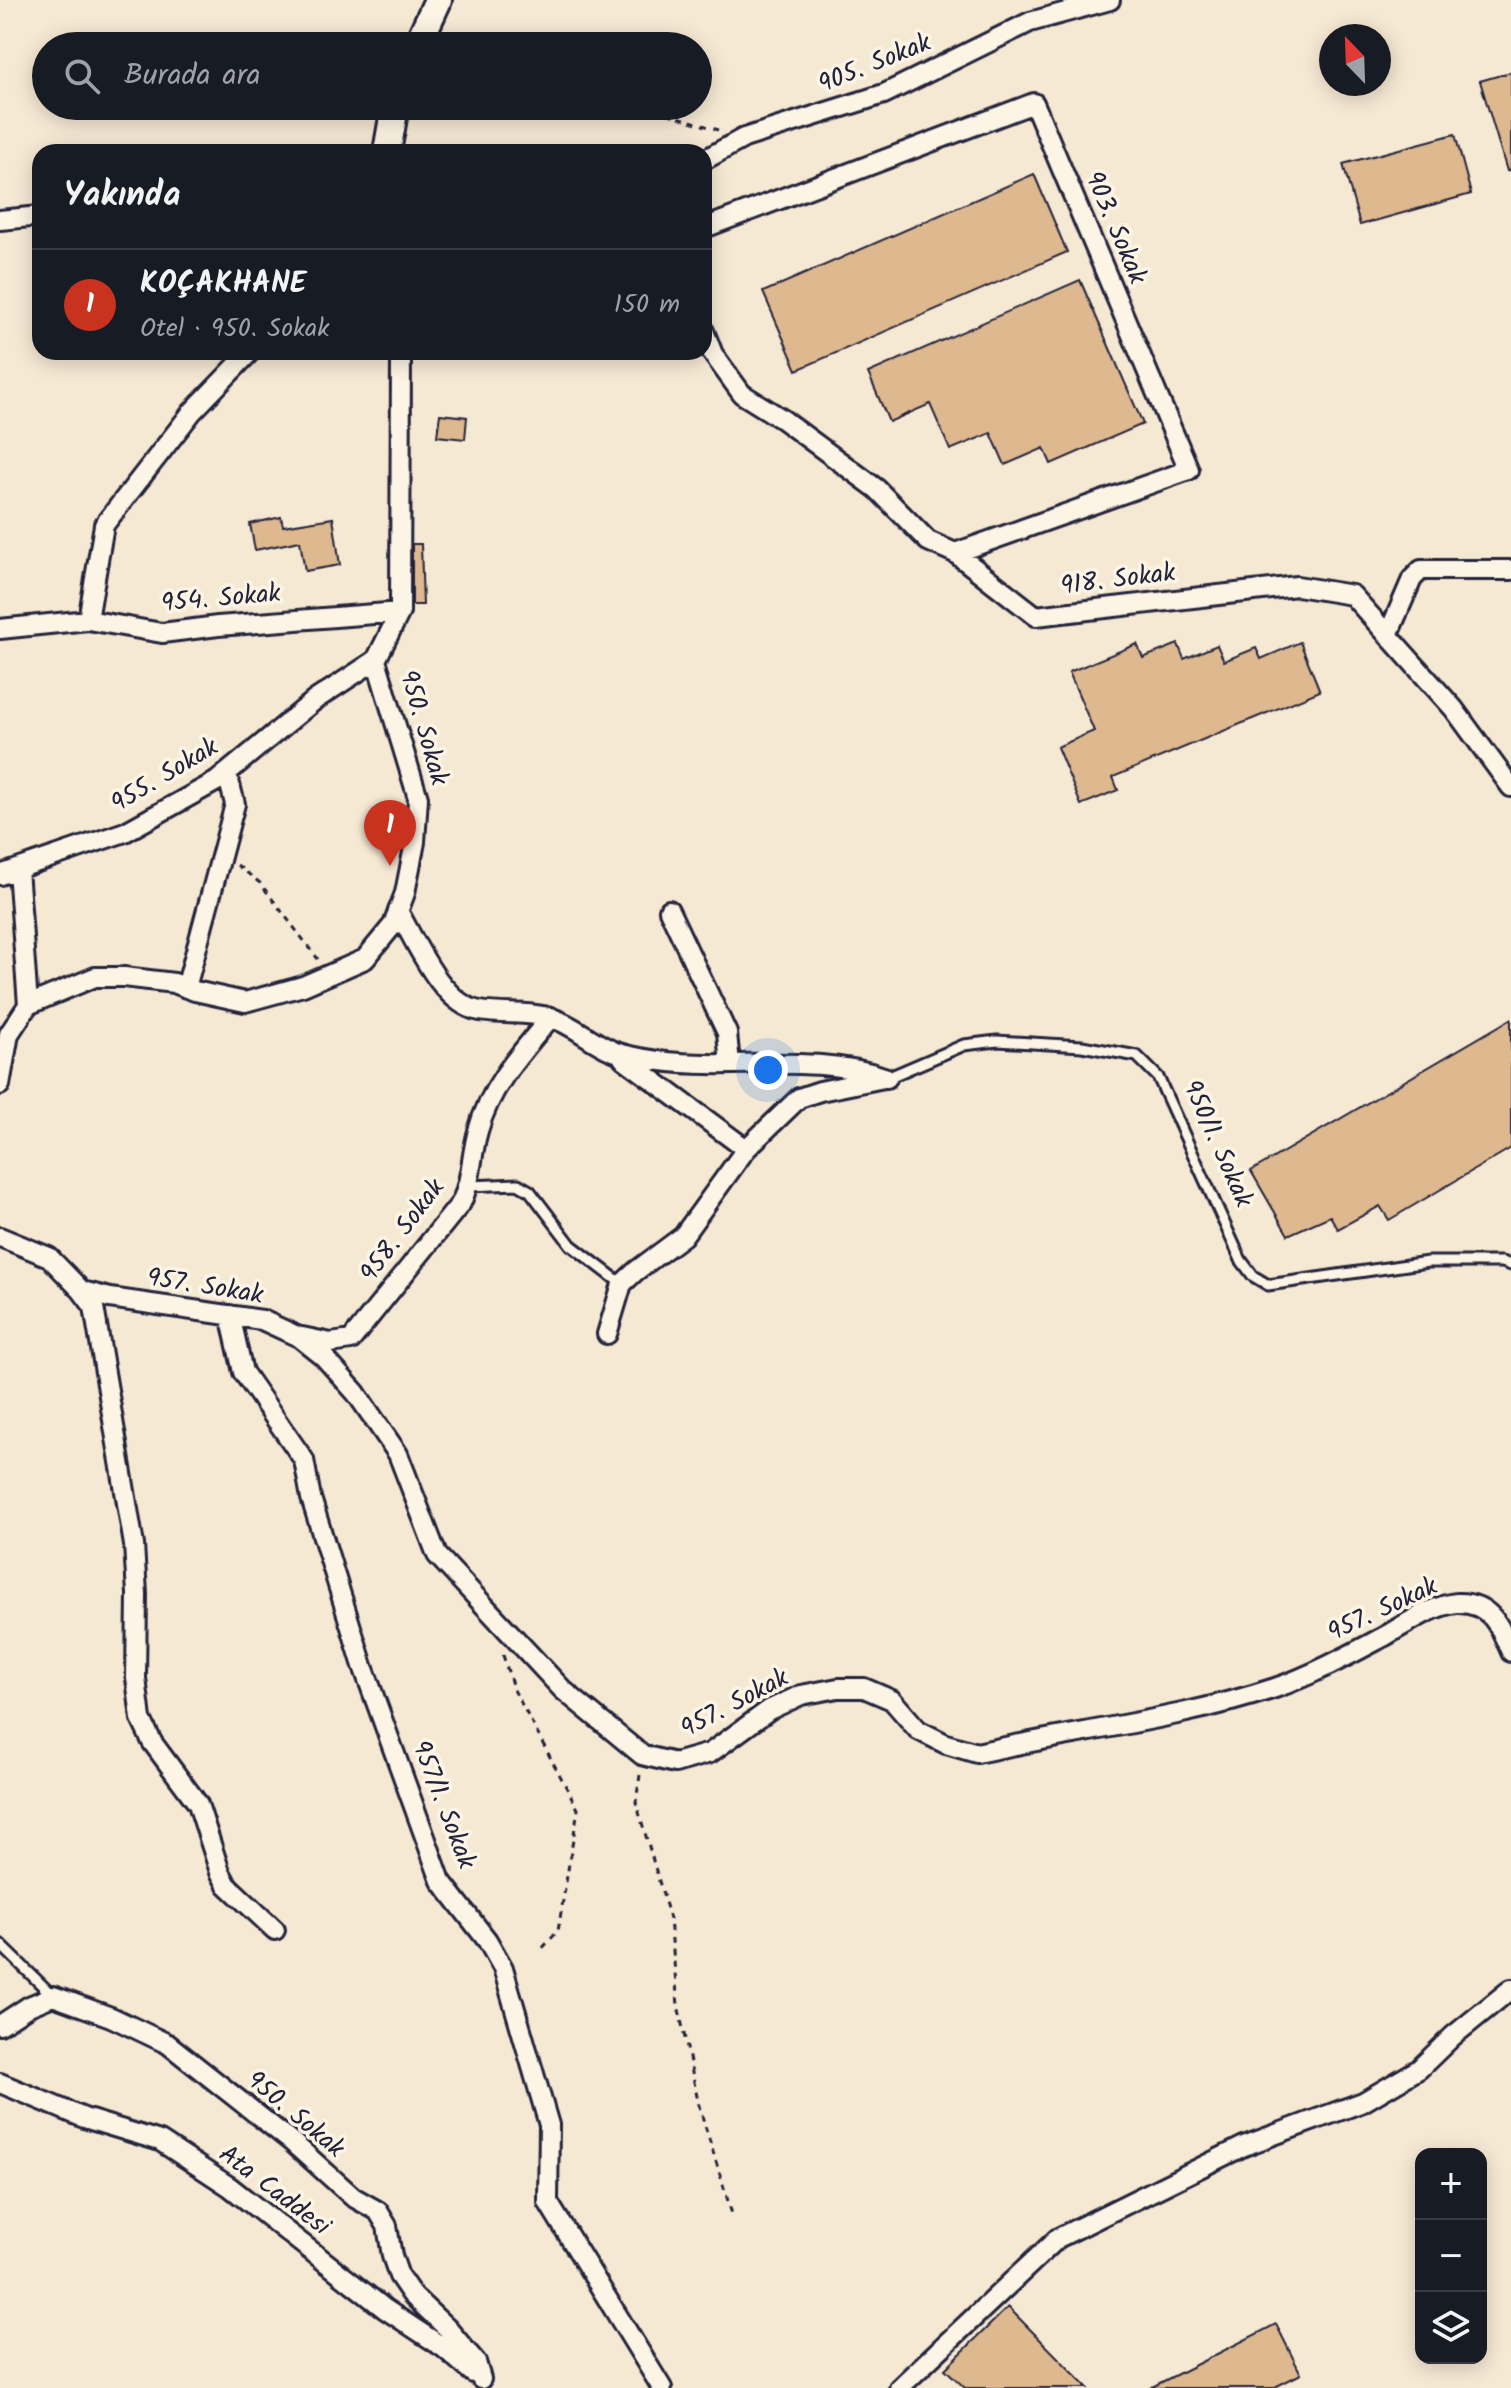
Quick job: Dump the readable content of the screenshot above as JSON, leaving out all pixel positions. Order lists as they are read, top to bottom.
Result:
{
  "streets": {
    "street": [
      "905. Sokak",
      "903. Sokak",
      "918. Sokak",
      "954. Sokak",
      "950. Sokak",
      "955. Sokak",
      "958. Sokak",
      "957. Sokak",
      "957/1. Sokak",
      "Ata Caddesi"
    ],
    "lane": ["950/1. Sokak"]
  },
  "crossings": [
    ["903. Sokak", "918. Sokak"],
    ["954. Sokak", "950. Sokak"],
    ["950. Sokak", "955. Sokak"],
    ["950. Sokak", "Ata Caddesi"],
    ["958. Sokak", "957. Sokak"],
    ["957. Sokak", "957/1. Sokak"]
  ],
  "north": "top left",
  "page": {
    "search": "Burada ara",
    "heading": "Yakında",
    "list": [
      {
        "mark": "1",
        "name": "KOÇAKHANE",
        "note": "Otel · 950. Sokak",
        "value": "150 m"
      }
    ],
    "pins": "1",
    "map_buttons": ["+", "−"]
  }
}
